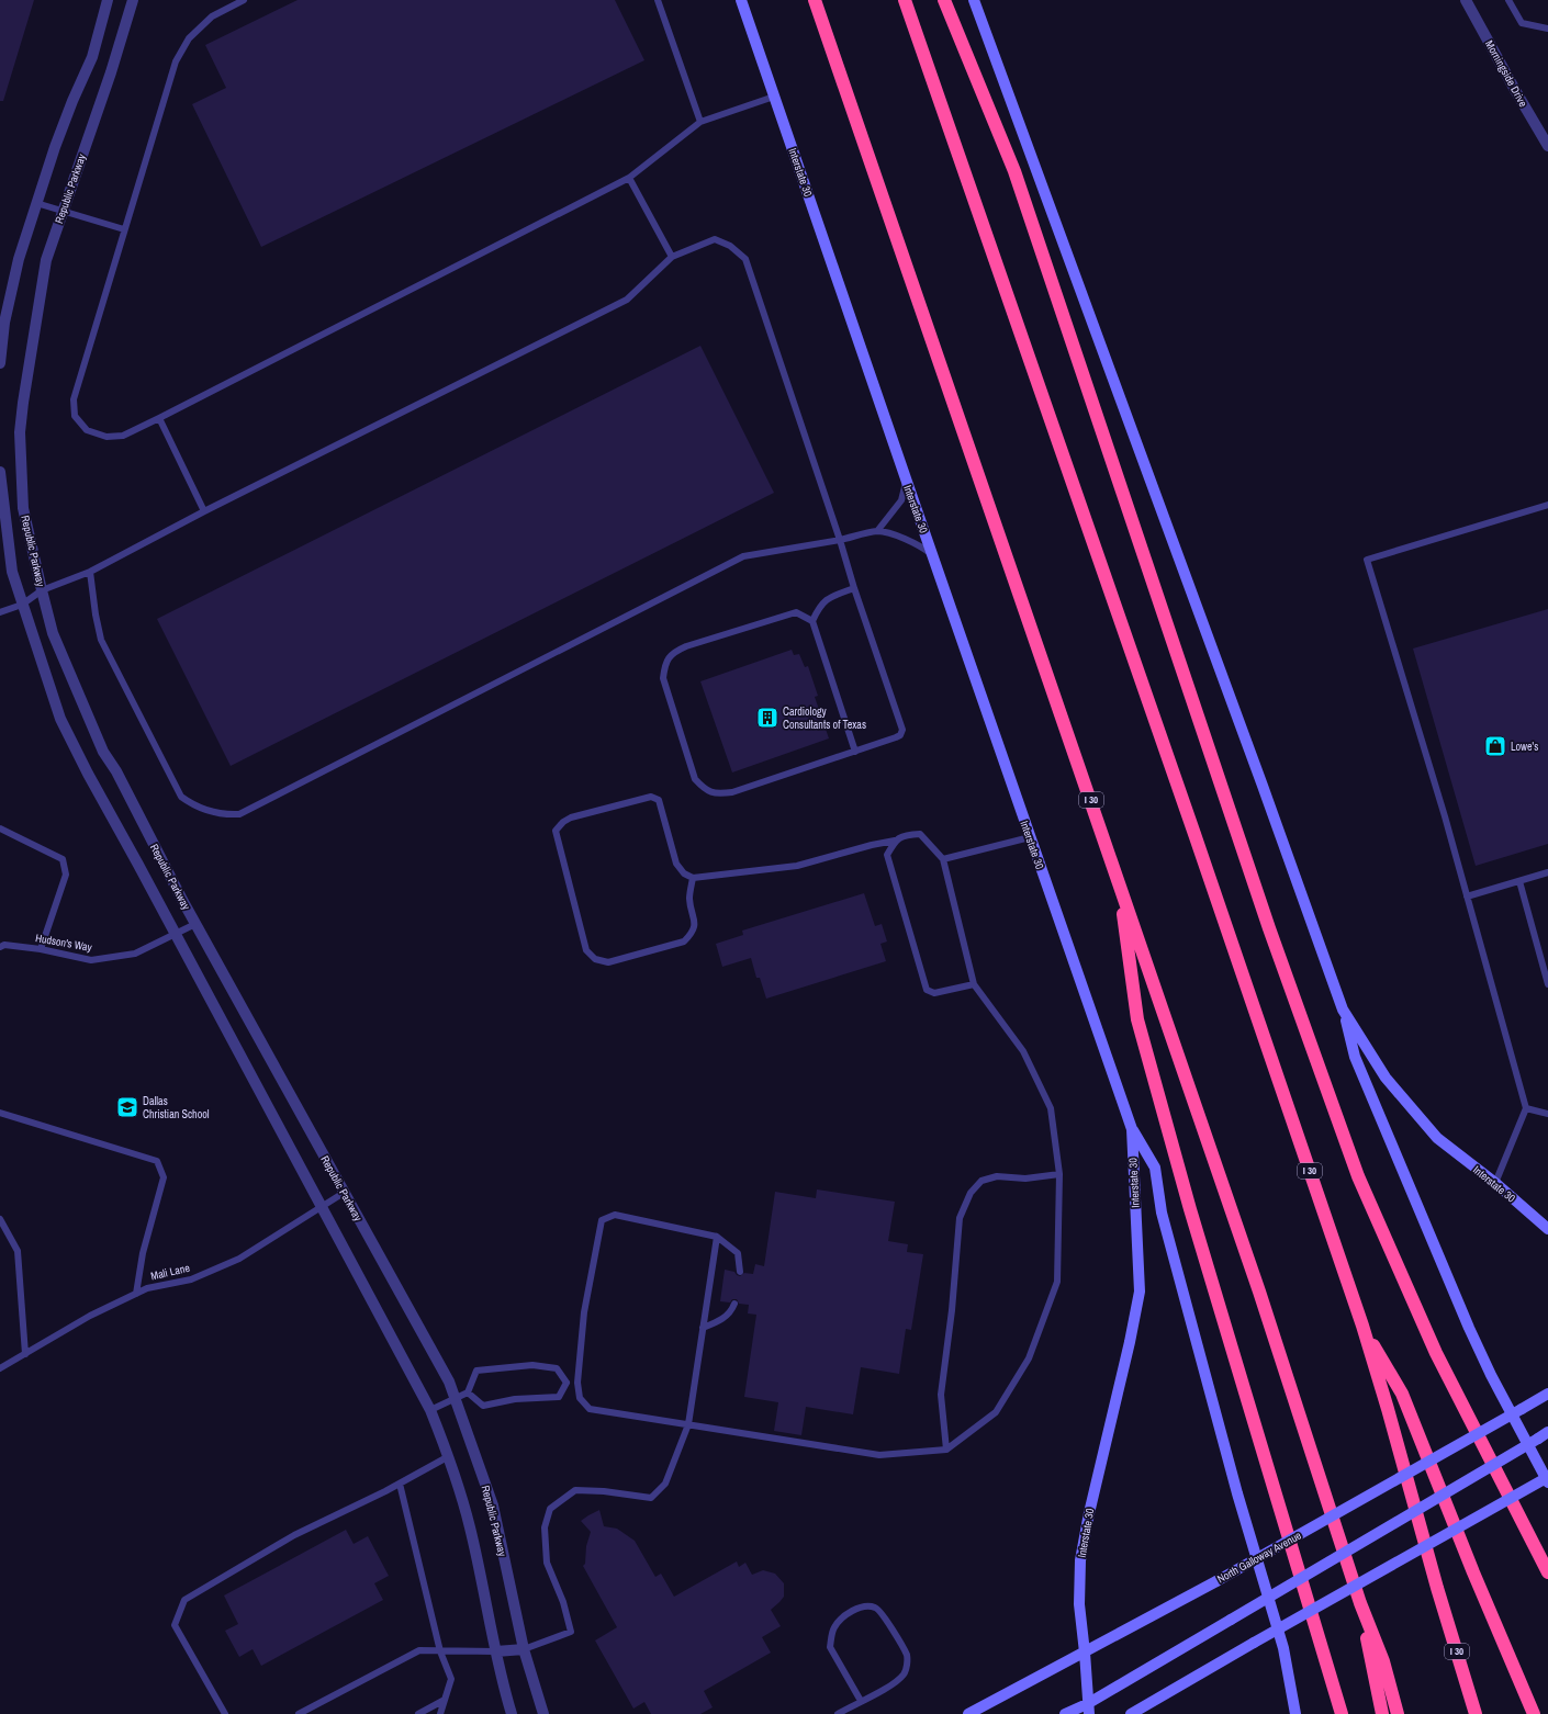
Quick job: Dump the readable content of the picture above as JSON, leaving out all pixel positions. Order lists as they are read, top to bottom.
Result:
{
  "streets": {
    "highway": ["I 30"],
    "main road": ["Interstate 30", "North Galloway Avenue"],
    "street": ["Morningside Drive", "Republic Parkway"],
    "lane": ["Hudson's Way", "Mali Lane"]
  },
  "crossings": [
    ["Interstate 30", "North Galloway Avenue"],
    ["Republic Parkway", "Hudson's Way"],
    ["Republic Parkway", "Mali Lane"]
  ],
  "places": {
    "building": ["Cardiology Consultants of Texas"],
    "shop": ["Lowe's"],
    "school or university": ["Dallas Christian School"]
  }
}
